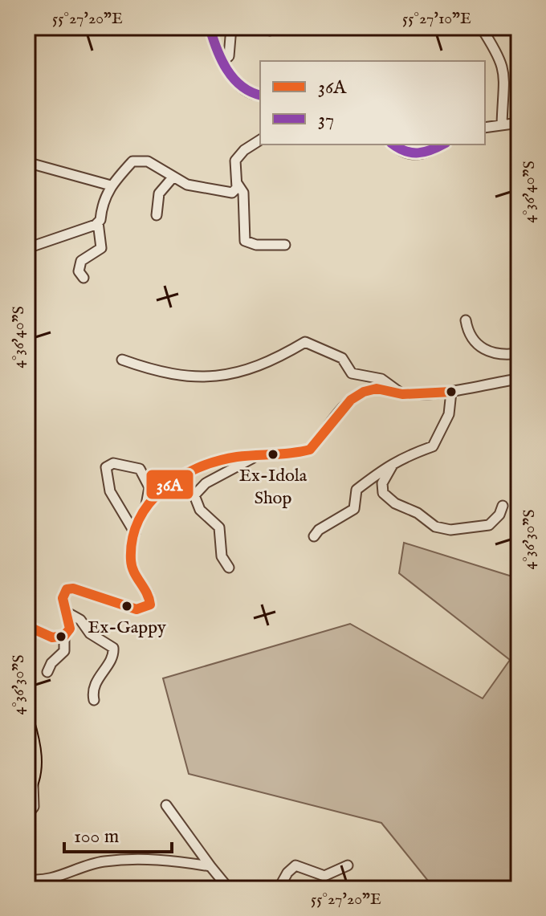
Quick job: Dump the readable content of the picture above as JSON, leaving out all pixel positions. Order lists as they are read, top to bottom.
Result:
{
  "places": ["Ex-Idola Shop", "Ex-Gappy"],
  "lines": ["transit line 37", "transit line 36A"],
  "legend": ["36A", "37"],
  "scale_bar": "100 m",
  "coordinates": [
    "55°27'20\"E",
    "55°27'10\"E",
    "4°36'40\"S",
    "4°36'30\"S"
  ]
}
